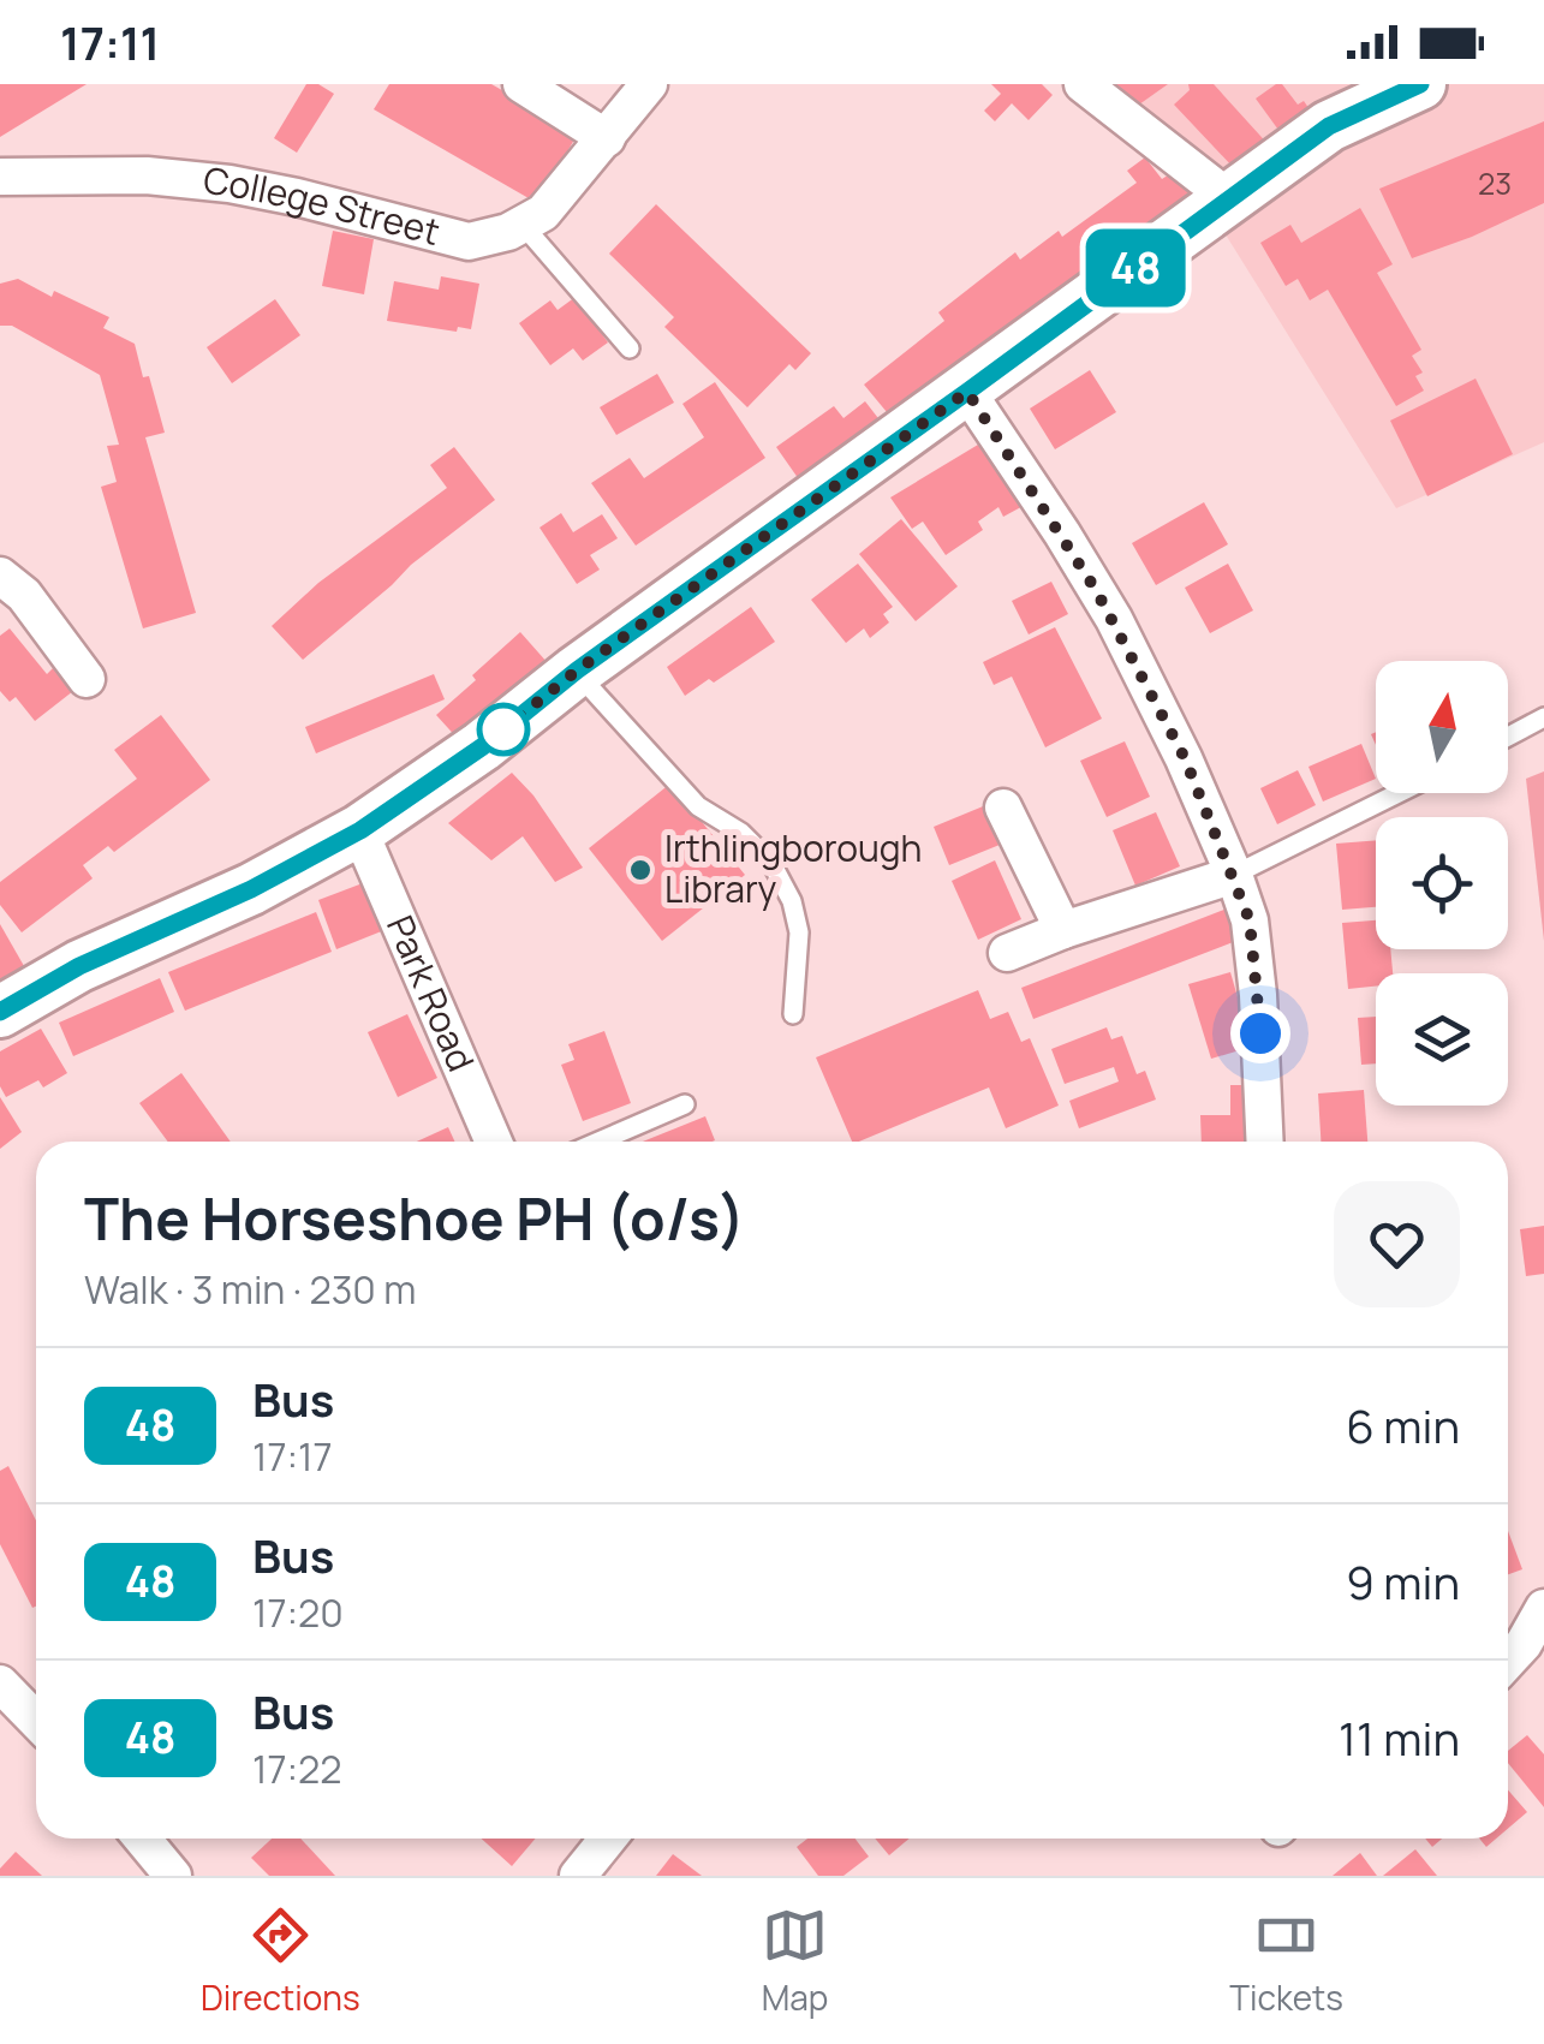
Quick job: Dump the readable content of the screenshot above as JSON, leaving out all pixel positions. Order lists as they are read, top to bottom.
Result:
{
  "streets": {
    "street": ["College Street", "Park Road"]
  },
  "places": ["Irthlingborough Library"],
  "lines": ["bus line 48"],
  "house_numbers": ["23"],
  "north": "top",
  "page": {
    "status": "17:11",
    "on_map": "48",
    "heading": ["The Horseshoe PH (o/s)", "Walk · 3 min · 230 m"],
    "list": [
      {
        "mark": "48",
        "name": "Bus",
        "note": "17:17",
        "value": "6 min"
      },
      {
        "mark": "48",
        "name": "Bus",
        "note": "17:20",
        "value": "9 min"
      },
      {
        "mark": "48",
        "name": "Bus",
        "note": "17:22",
        "value": "11 min"
      }
    ],
    "tabs": ["Directions", "Map", "Tickets"]
  }
}
